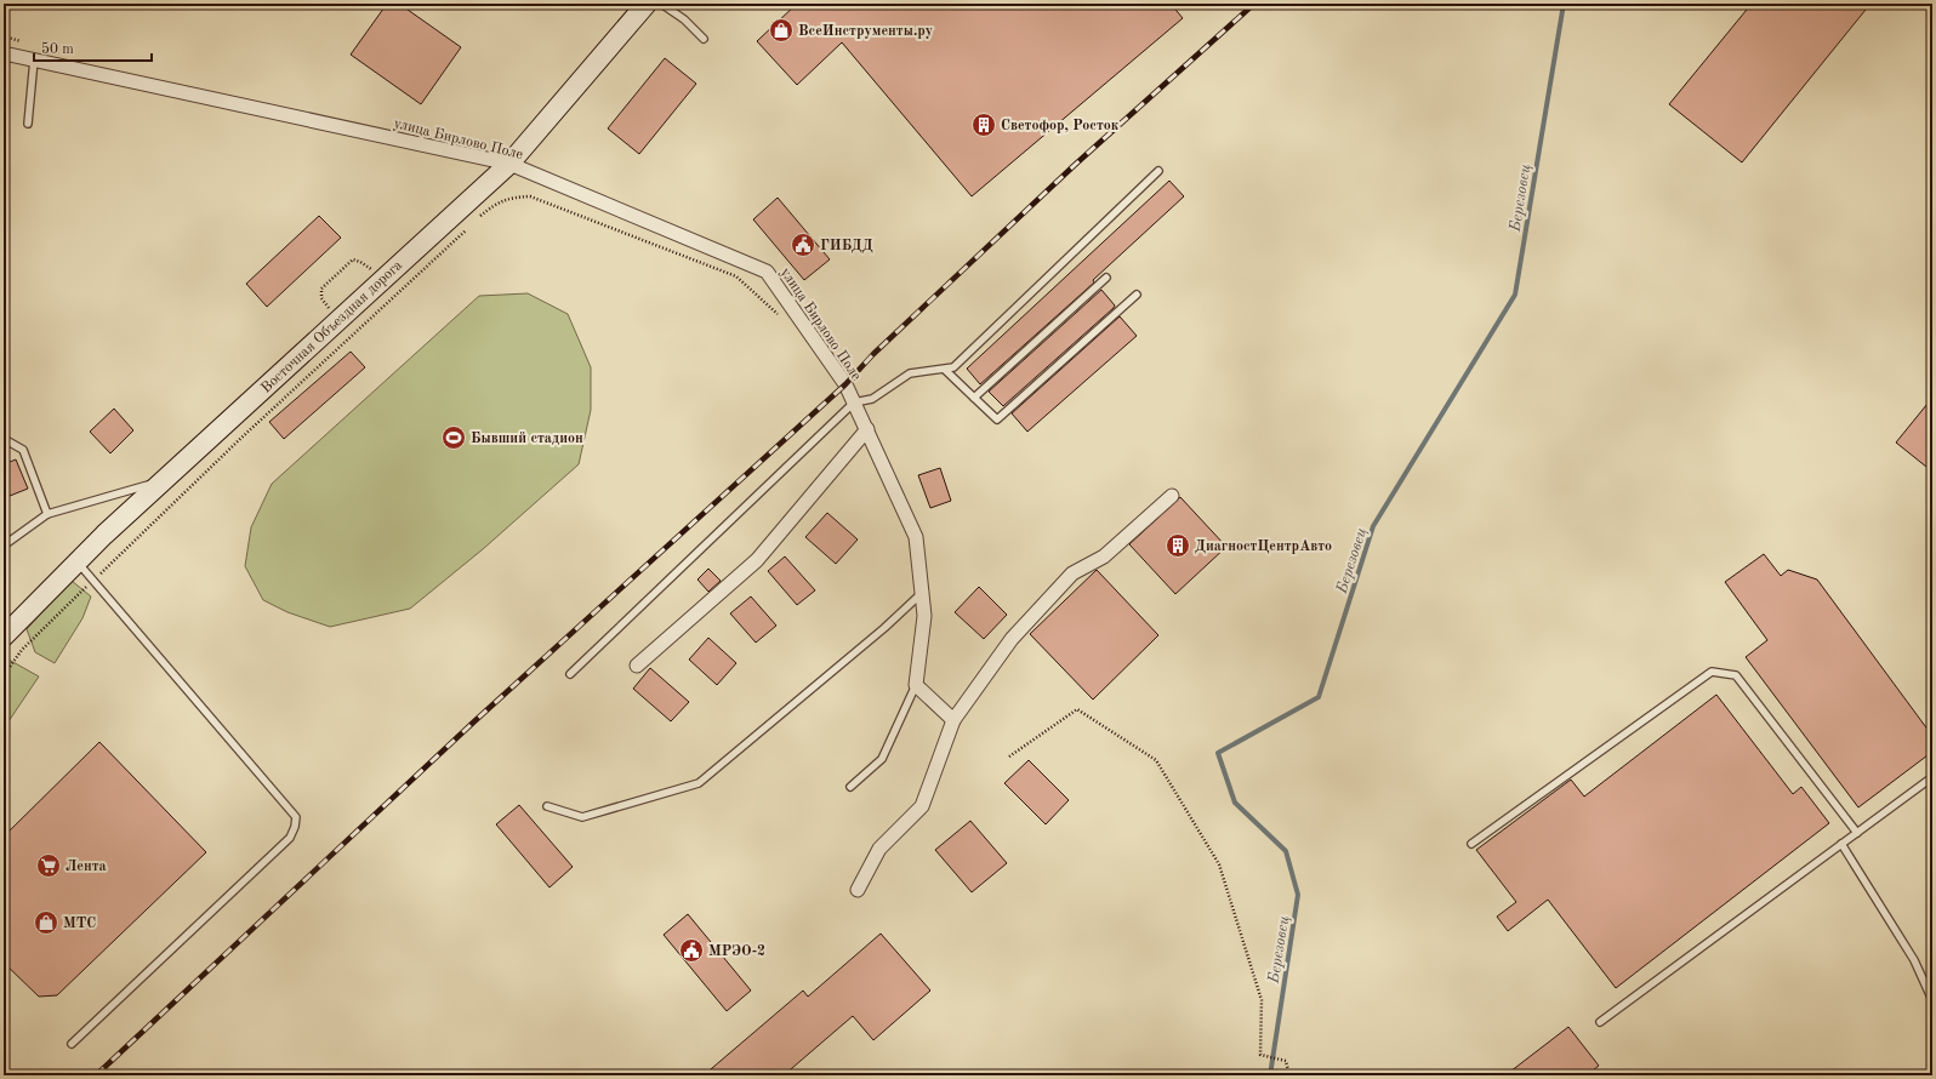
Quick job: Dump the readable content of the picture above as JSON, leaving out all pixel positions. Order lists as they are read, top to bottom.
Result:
{
  "streets": {
    "main road": ["Восточная Объездная дорога"],
    "street": ["улица Бирлово Поле"]
  },
  "crossings": [
    ["улица Бирлово Поле", "Восточная Объездная дорога"]
  ],
  "water": ["Березовец"],
  "places": {
    "shop": ["ВсеИнструменты.ру", "МТС"],
    "building": ["Светофор, Росток", "ДиагностЦентрАвто"],
    "public building": ["ГИБДД", "МРЭО-2"],
    "sports": ["Бывший стадион"],
    "supermarket": ["Лента"]
  },
  "scale_bar": "50 m"
}
